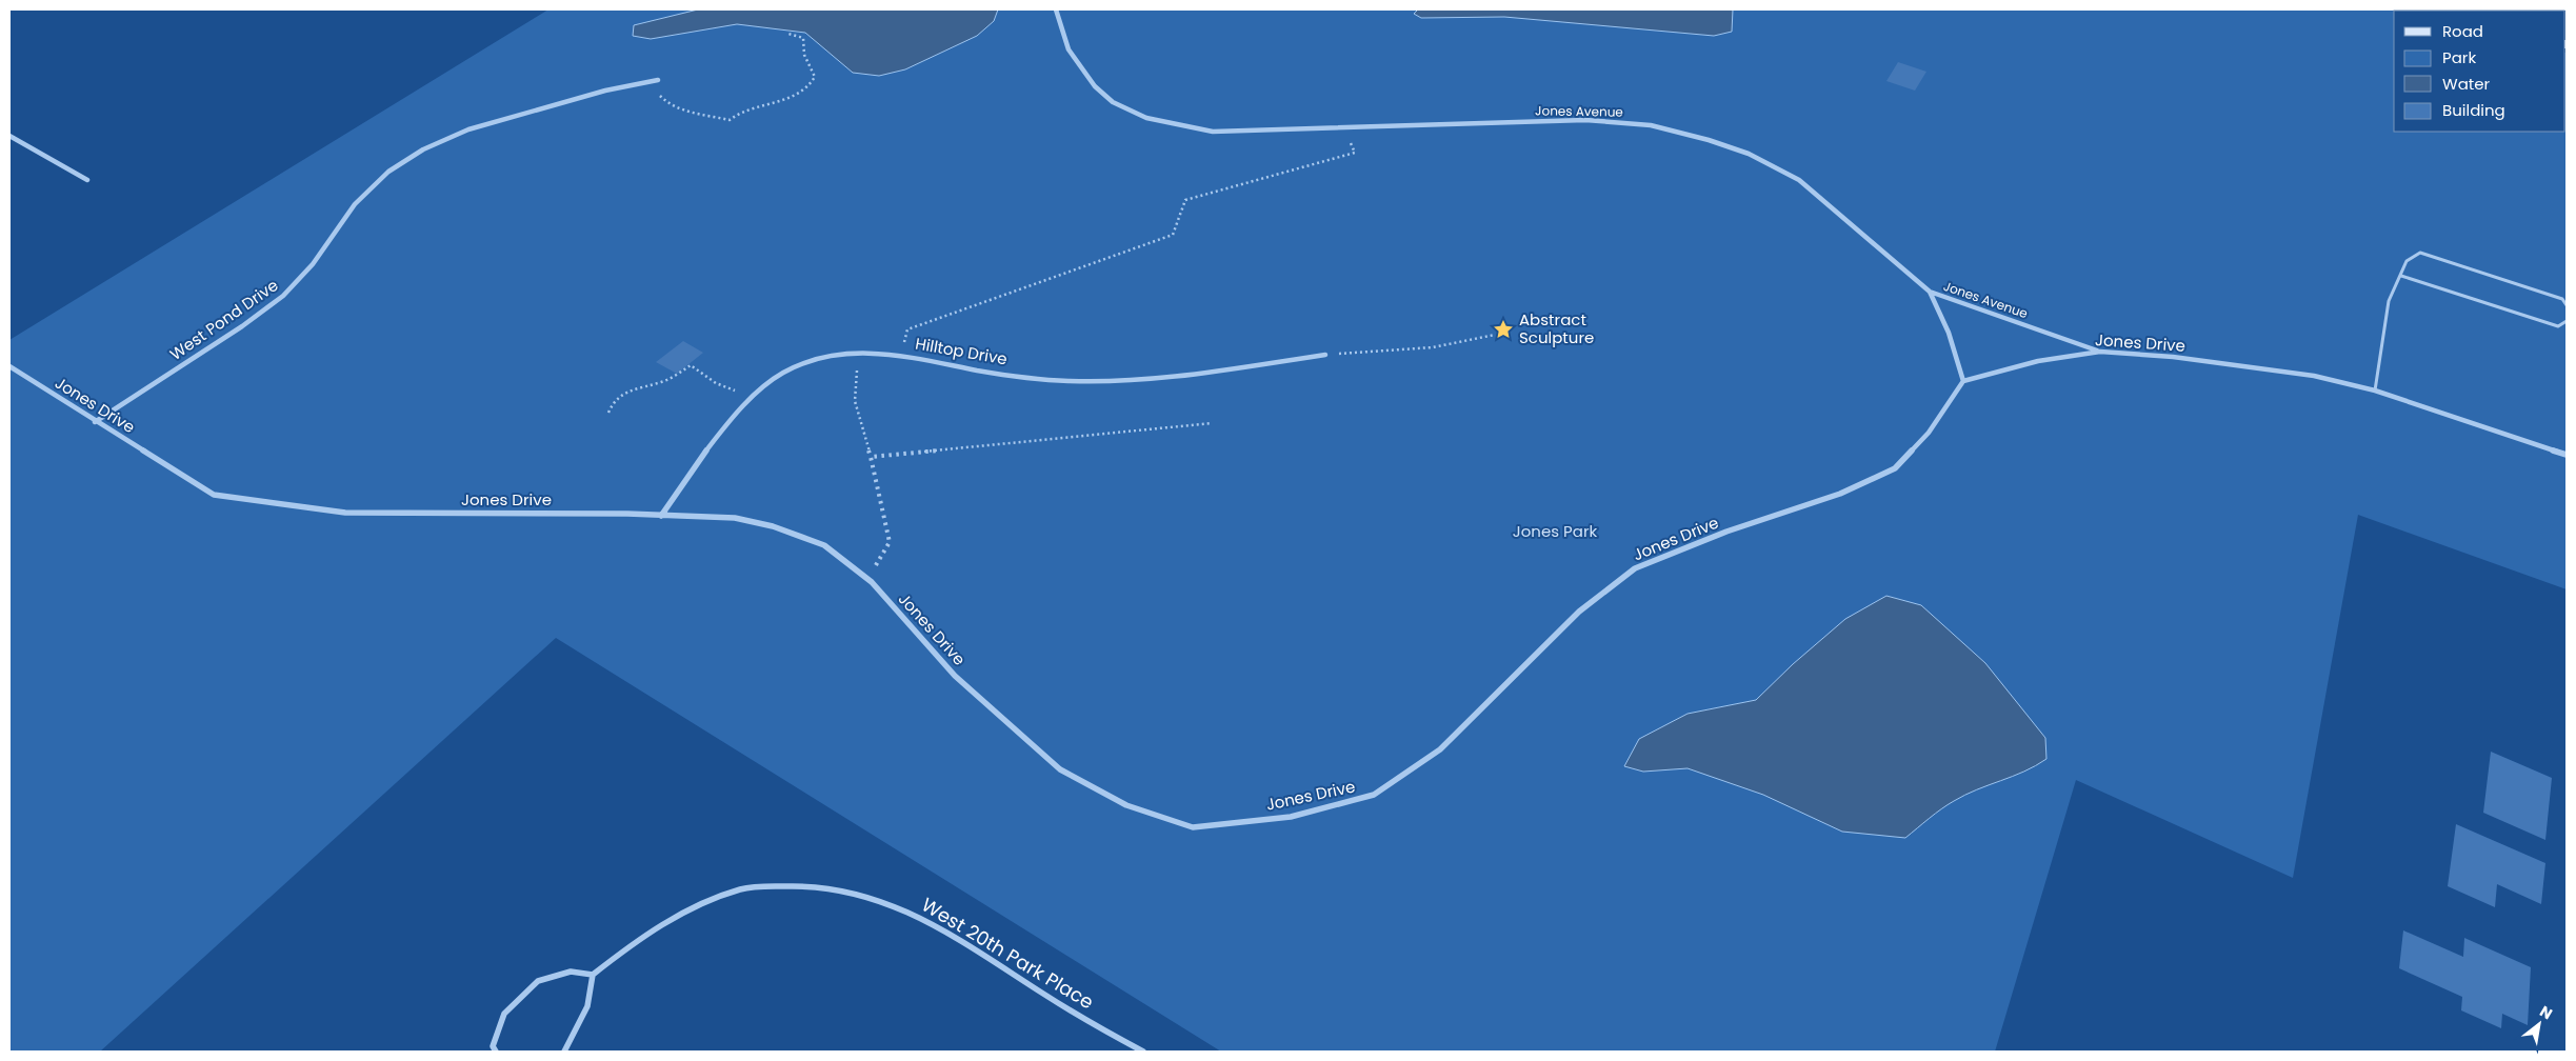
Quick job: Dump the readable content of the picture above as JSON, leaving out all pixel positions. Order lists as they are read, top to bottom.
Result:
{
  "streets": {
    "street": [
      "Jones Avenue",
      "West Pond Drive",
      "Jones Drive",
      "Hilltop Drive",
      "West 20th Park Place"
    ]
  },
  "crossings": [
    ["Jones Avenue", "Jones Drive"],
    ["West Pond Drive", "Jones Drive"],
    ["Jones Drive", "Hilltop Drive"]
  ],
  "parks": ["Jones Park"],
  "places": {
    "place": ["Abstract Sculpture"]
  },
  "legend": [
    "Road",
    "Park",
    "Water",
    "Building"
  ],
  "north": "top right"
}
